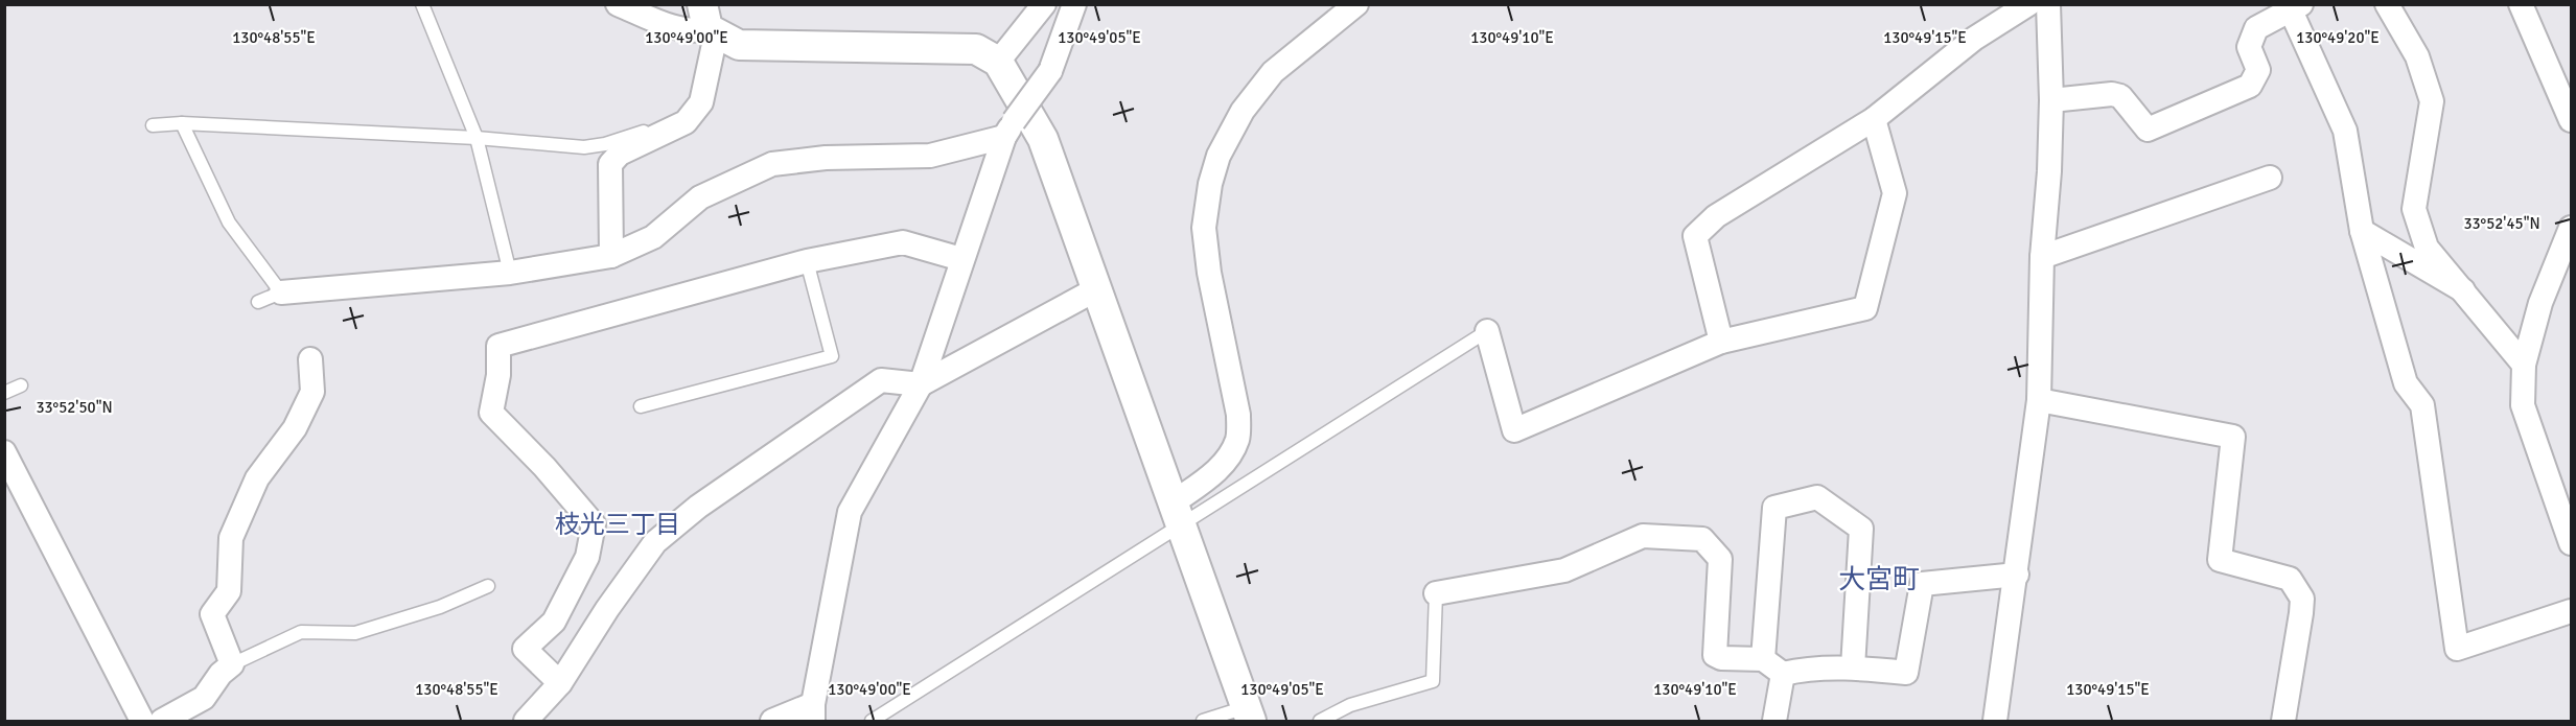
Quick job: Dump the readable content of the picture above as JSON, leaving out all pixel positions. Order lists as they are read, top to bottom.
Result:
{
  "districts": ["枝光三丁目", "大宮町"],
  "coordinates": [
    "130°48'55\"E",
    "130°49'00\"E",
    "130°49'05\"E",
    "130°49'10\"E",
    "130°49'15\"E",
    "130°49'20\"E",
    "33°52'45\"N",
    "33°52'50\"N"
  ]
}
